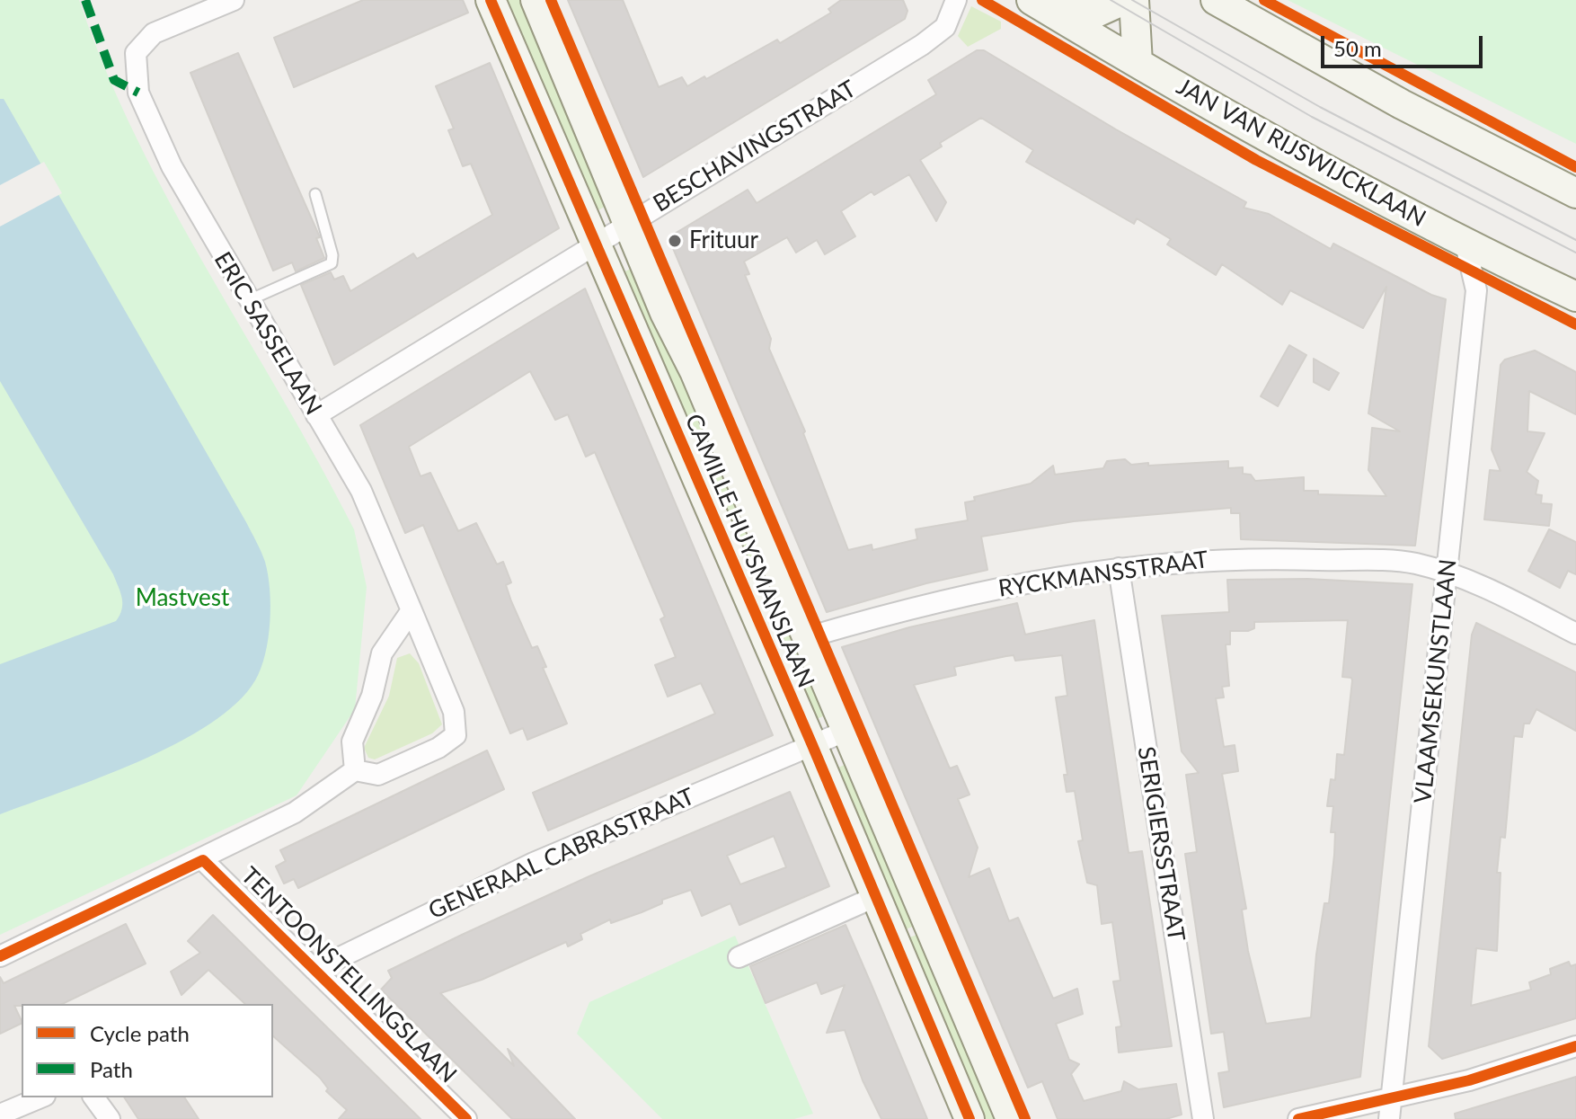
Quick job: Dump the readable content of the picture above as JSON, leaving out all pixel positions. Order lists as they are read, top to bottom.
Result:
{
  "streets": {
    "street": [
      "BESCHAVINGSTRAAT",
      "JAN VAN RIJSWIJCKLAAN",
      "ERIC SASSELAAN",
      "CAMILLE HUYSMANSLAAN",
      "RYCKMANSSTRAAT",
      "VLAAMSEKUNSTLAAN",
      "SERIGIERSSTRAAT",
      "GENERAAL CABRASTRAAT",
      "TENTOONSTELLINGSLAAN"
    ]
  },
  "crossings": [
    ["BESCHAVINGSTRAAT", "ERIC SASSELAAN"],
    ["BESCHAVINGSTRAAT", "CAMILLE HUYSMANSLAAN"],
    ["JAN VAN RIJSWIJCKLAAN", "VLAAMSEKUNSTLAAN"],
    ["CAMILLE HUYSMANSLAAN", "RYCKMANSSTRAAT"],
    ["CAMILLE HUYSMANSLAAN", "GENERAAL CABRASTRAAT"],
    ["RYCKMANSSTRAAT", "VLAAMSEKUNSTLAAN"],
    ["RYCKMANSSTRAAT", "SERIGIERSSTRAAT"],
    ["GENERAAL CABRASTRAAT", "TENTOONSTELLINGSLAAN"]
  ],
  "parks": ["Mastvest"],
  "places": ["Frituur"],
  "legend": ["Cycle path", "Path"],
  "scale_bar": "50 m"
}
